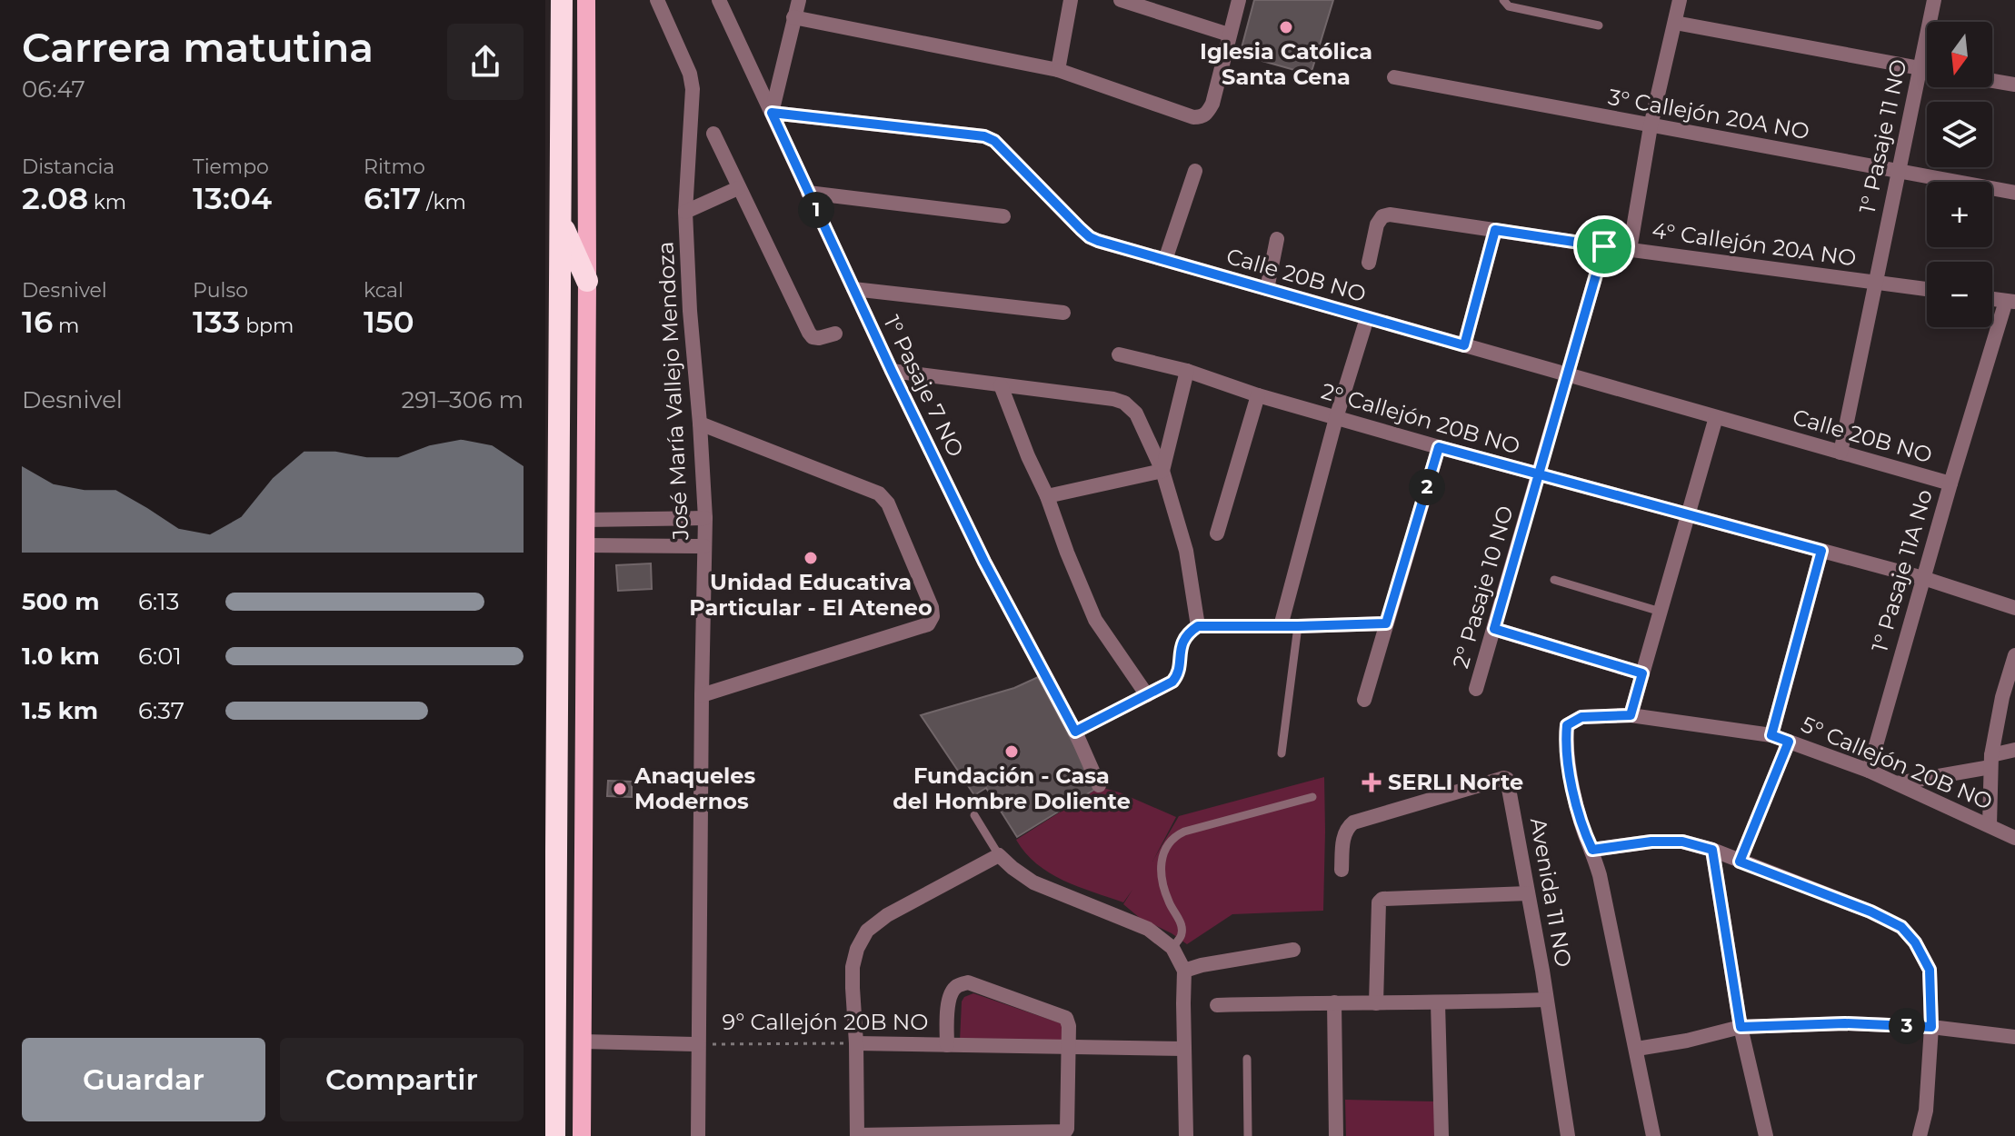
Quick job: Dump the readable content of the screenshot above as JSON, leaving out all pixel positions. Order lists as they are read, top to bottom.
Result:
{
  "streets": {
    "street": [
      "3° Callejón 20A NO",
      "1° Pasaje 11 NO",
      "4° Callejón 20A NO",
      "Calle 20B NO",
      "1° Pasaje 7 NO",
      "José María Vallejo Mendoza",
      "2° Callejón 20B NO",
      "1° Pasaje 11A No",
      "2° Pasaje 10 NO",
      "5° Callejón 20B NO",
      "Avenida 11 NO",
      "9° Callejón 20B NO"
    ]
  },
  "crossings": [
    ["3° Callejón 20A NO", "1° Pasaje 11 NO"],
    ["1° Pasaje 11 NO", "4° Callejón 20A NO"],
    ["1° Pasaje 11 NO", "Calle 20B NO"],
    ["4° Callejón 20A NO", "2° Pasaje 10 NO"],
    ["Calle 20B NO", "1° Pasaje 7 NO"],
    ["Calle 20B NO", "1° Pasaje 11A No"],
    ["Calle 20B NO", "2° Pasaje 10 NO"],
    ["José María Vallejo Mendoza", "9° Callejón 20B NO"],
    ["2° Callejón 20B NO", "1° Pasaje 11A No"],
    ["2° Callejón 20B NO", "2° Pasaje 10 NO"],
    ["1° Pasaje 11A No", "5° Callejón 20B NO"]
  ],
  "places": {
    "other": [
      "Iglesia Católica Santa Cena",
      "Unidad Educativa Particular - El Ateneo",
      "Fundación - Casa del Hombre Doliente",
      "Anaqueles Modernos"
    ],
    "health": ["SERLI Norte"]
  },
  "north": "bottom",
  "page": {
    "heading": ["Carrera matutina", "06:47"],
    "map_buttons": ["+", "−"],
    "stats": [
      ["Distancia", "2.08 km"],
      ["Tiempo", "13:04"],
      ["Ritmo", "6:17 /km"],
      ["Desnivel", "16 m"],
      ["Pulso", "133 bpm"],
      ["kcal", "150"]
    ],
    "pins": ["1", "2", "3"],
    "chart": ["Desnivel", "291–306 m"],
    "list": [
      {
        "name": "500 m",
        "note": "6:13"
      },
      {
        "name": "1.0 km",
        "note": "6:01"
      },
      {
        "name": "1.5 km",
        "note": "6:37"
      }
    ],
    "buttons": ["Guardar", "Compartir"]
  }
}
